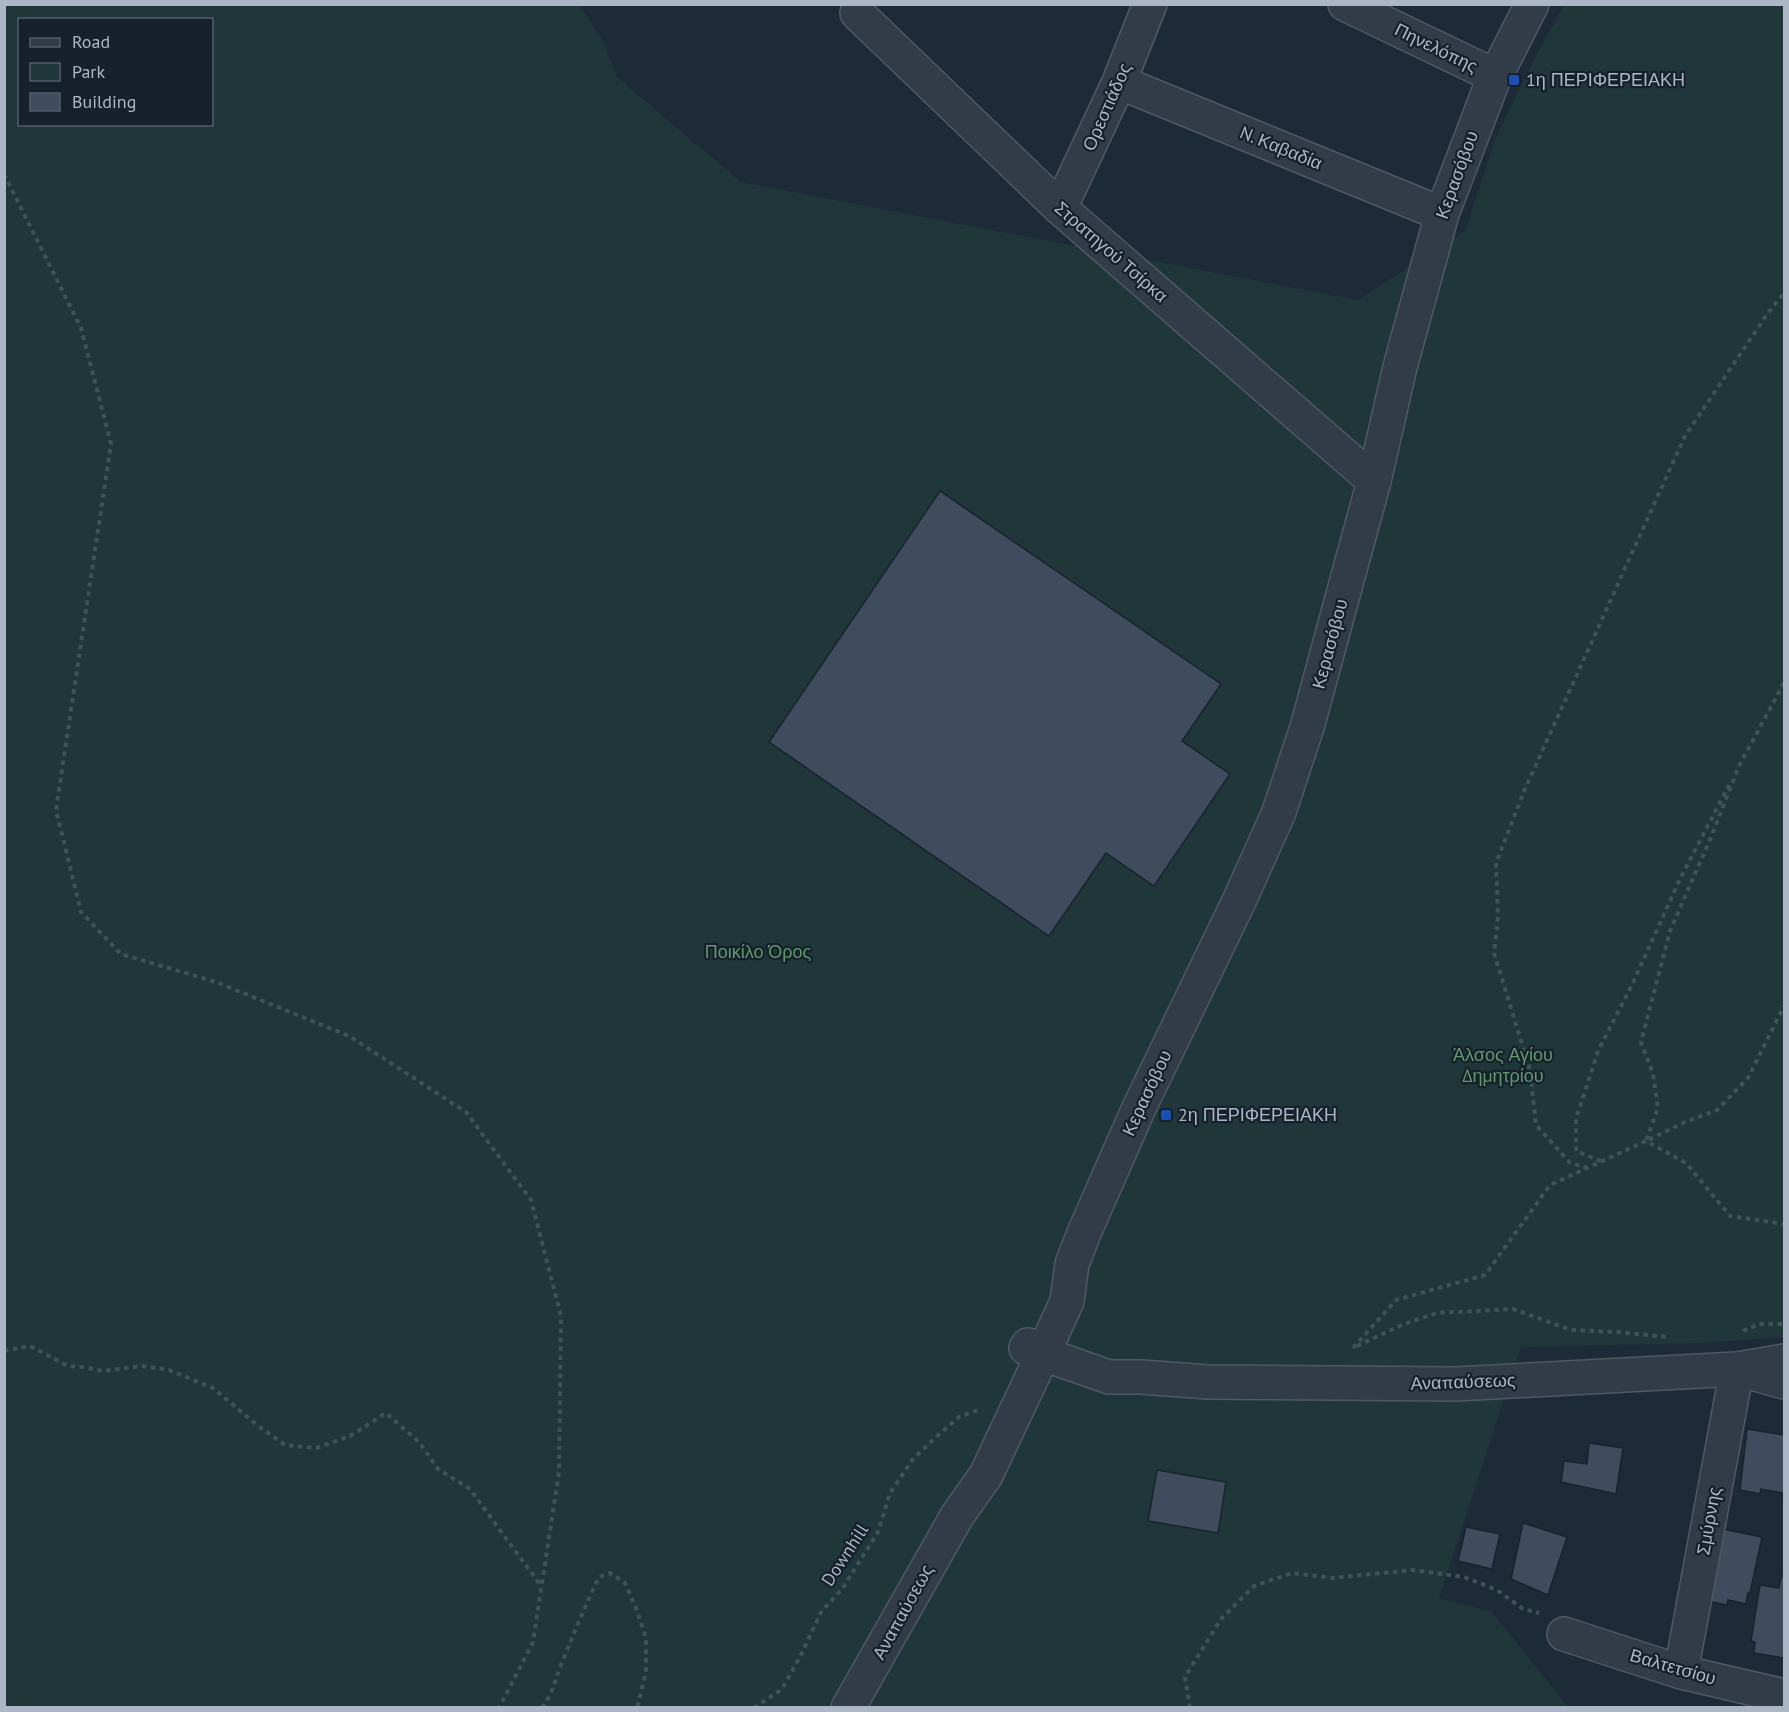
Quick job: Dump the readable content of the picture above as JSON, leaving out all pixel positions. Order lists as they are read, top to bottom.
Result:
{
  "streets": {
    "street": [
      "Πηνελόπης",
      "Ορεστιάδος",
      "N. Καβαδία",
      "Κερασόβου",
      "Στρατηγού Τσίρκα",
      "Αναπαύσεως",
      "Σμύρνης",
      "Βαλτετσίου"
    ],
    "path": ["Downhill"]
  },
  "crossings": [
    ["Πηνελόπης", "Κερασόβου"],
    ["Ορεστιάδος", "N. Καβαδία"],
    ["Ορεστιάδος", "Στρατηγού Τσίρκα"],
    ["N. Καβαδία", "Κερασόβου"],
    ["Κερασόβου", "Στρατηγού Τσίρκα"],
    ["Κερασόβου", "Αναπαύσεως"],
    ["Αναπαύσεως", "Σμύρνης"],
    ["Σμύρνης", "Βαλτετσίου"]
  ],
  "parks": ["Ποικίλο Όρος", "Άλσος Αγίου Δημητρίου"],
  "places": {
    "transit": ["1η ΠΕΡΙΦΕΡΕΙΑΚΗ", "2η ΠΕΡΙΦΕΡΕΙΑΚΗ"]
  },
  "legend": ["Road", "Park", "Building"]
}
